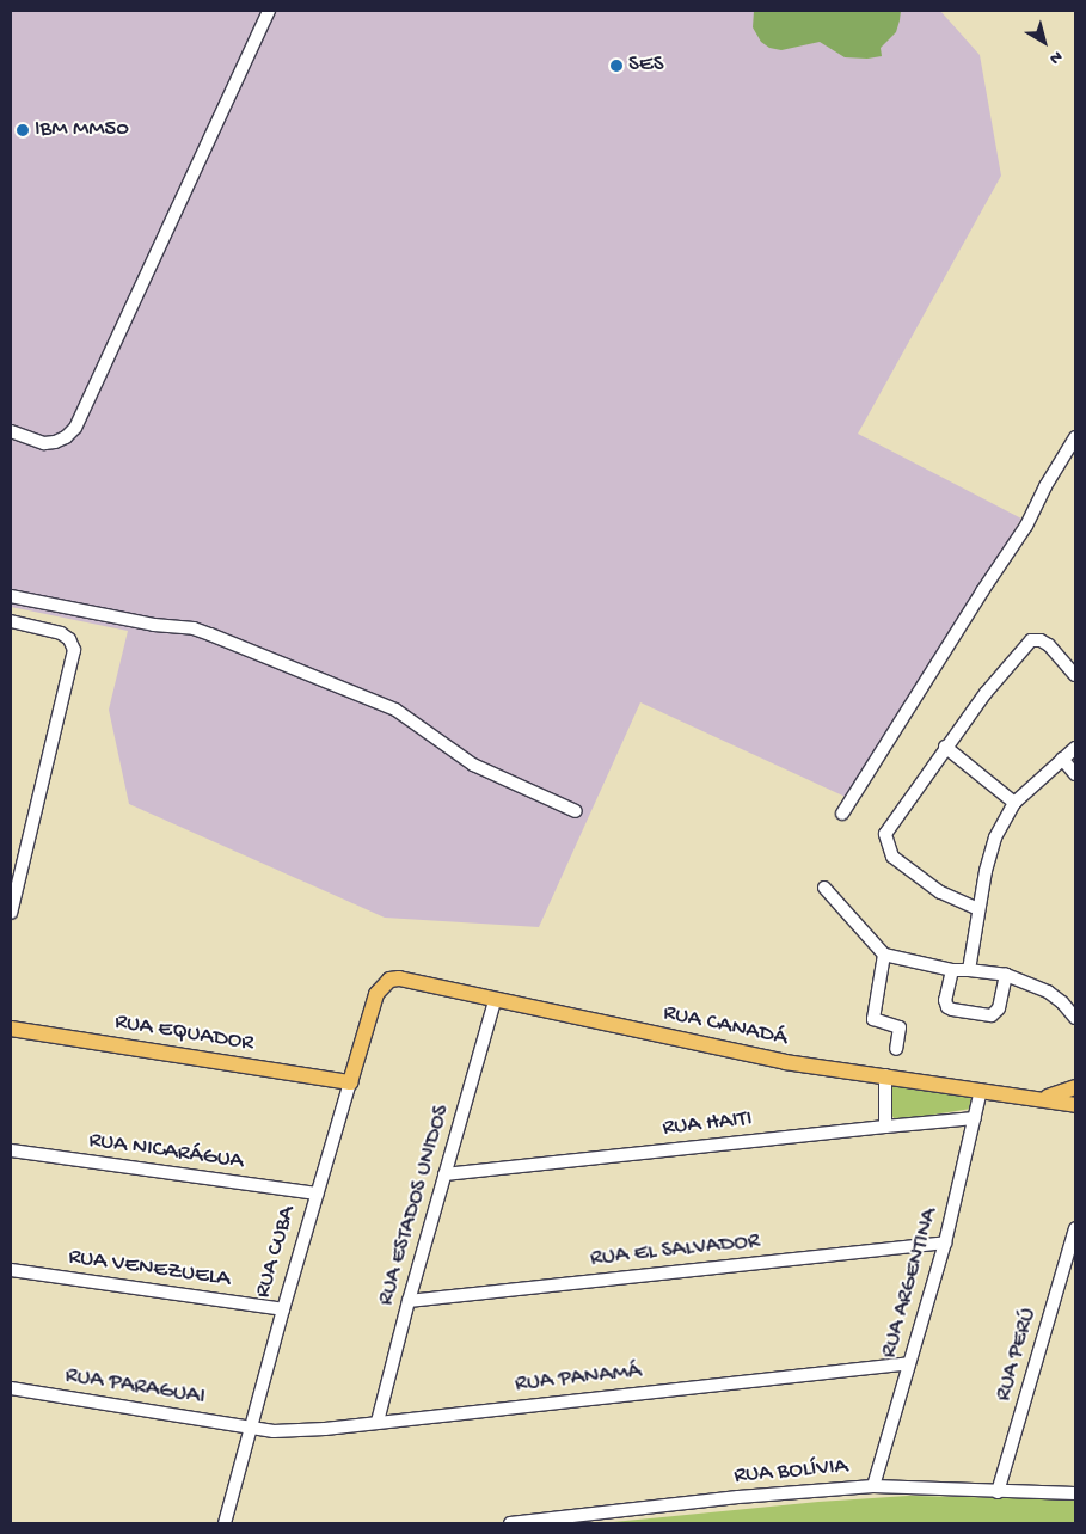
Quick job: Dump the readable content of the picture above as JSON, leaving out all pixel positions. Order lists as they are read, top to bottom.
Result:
{
  "streets": {
    "main road": ["RUA CANADÁ", "RUA EQUADOR", "RUA CUBA"],
    "street": [
      "RUA HAITI",
      "RUA NICARÁGUA",
      "RUA ESTADOS UNIDOS",
      "RUA EL SALVADOR",
      "RUA VENEZUELA",
      "RUA ARGENTINA",
      "RUA PERÚ",
      "RUA PANAMÁ",
      "RUA PARAGUAI",
      "RUA BOLÍVIA"
    ]
  },
  "crossings": [
    ["RUA CANADÁ", "RUA ESTADOS UNIDOS"],
    ["RUA CANADÁ", "RUA CUBA"],
    ["RUA CANADÁ", "RUA ARGENTINA"],
    ["RUA EQUADOR", "RUA CUBA"],
    ["RUA HAITI", "RUA ESTADOS UNIDOS"],
    ["RUA HAITI", "RUA ARGENTINA"],
    ["RUA NICARÁGUA", "RUA CUBA"],
    ["RUA ESTADOS UNIDOS", "RUA EL SALVADOR"],
    ["RUA ESTADOS UNIDOS", "RUA PANAMÁ"],
    ["RUA EL SALVADOR", "RUA ARGENTINA"],
    ["RUA CUBA", "RUA VENEZUELA"],
    ["RUA CUBA", "RUA PANAMÁ"],
    ["RUA CUBA", "RUA PARAGUAI"],
    ["RUA ARGENTINA", "RUA PANAMÁ"],
    ["RUA ARGENTINA", "RUA BOLÍVIA"],
    ["RUA PERÚ", "RUA BOLÍVIA"],
    ["RUA PANAMÁ", "RUA PARAGUAI"]
  ],
  "places": ["SES", "IBM MM50"],
  "north": "bottom right"
}
